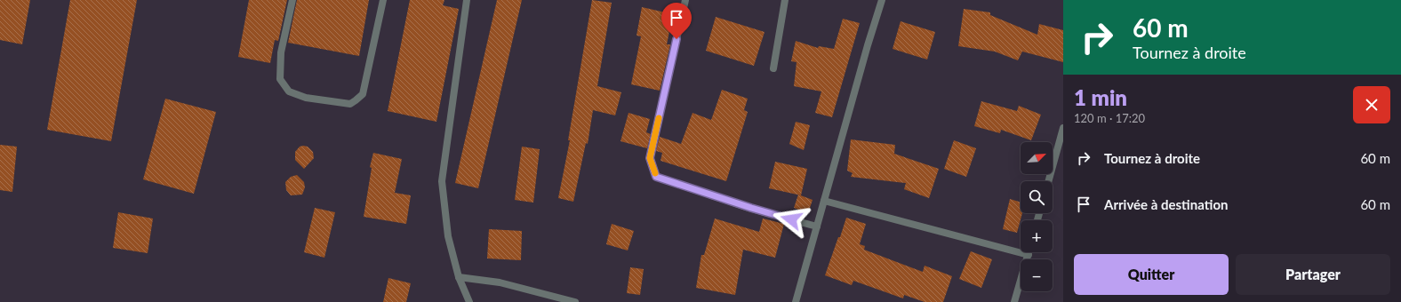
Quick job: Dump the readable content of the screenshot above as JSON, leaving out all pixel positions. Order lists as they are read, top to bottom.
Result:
{
  "north": "top right",
  "page": {
    "turn": ["60 m", "Tournez à droite"],
    "heading": ["1 min", "120 m · 17:20"],
    "list": [
      {
        "name": "Tournez à droite",
        "value": "60 m"
      },
      {
        "name": "Arrivée à destination",
        "value": "60 m"
      }
    ],
    "map_buttons": ["+", "−"],
    "buttons": ["Quitter", "Partager"]
  }
}
